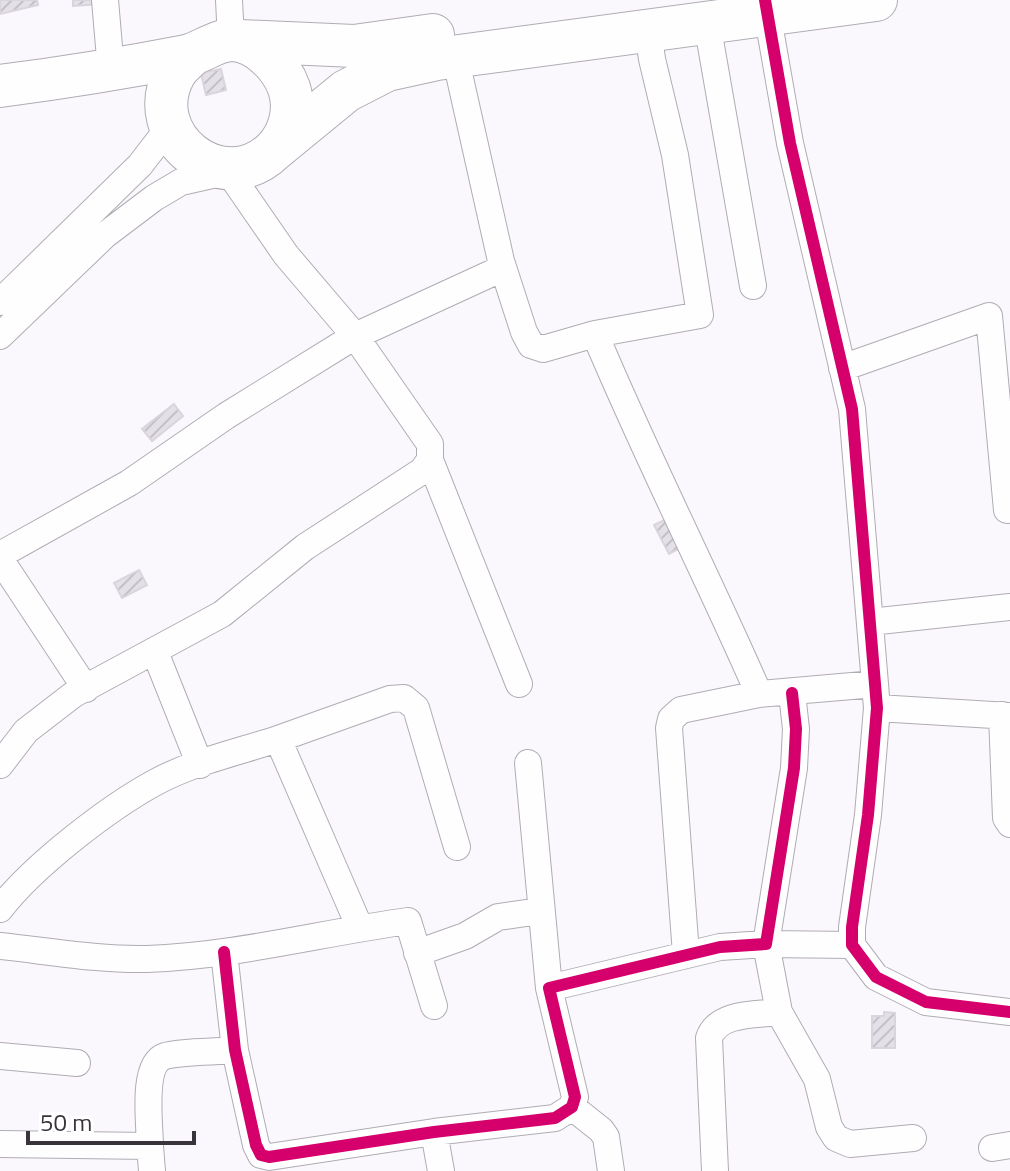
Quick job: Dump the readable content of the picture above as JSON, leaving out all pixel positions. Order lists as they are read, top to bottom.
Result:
{
  "scale_bar": "50 m"
}
